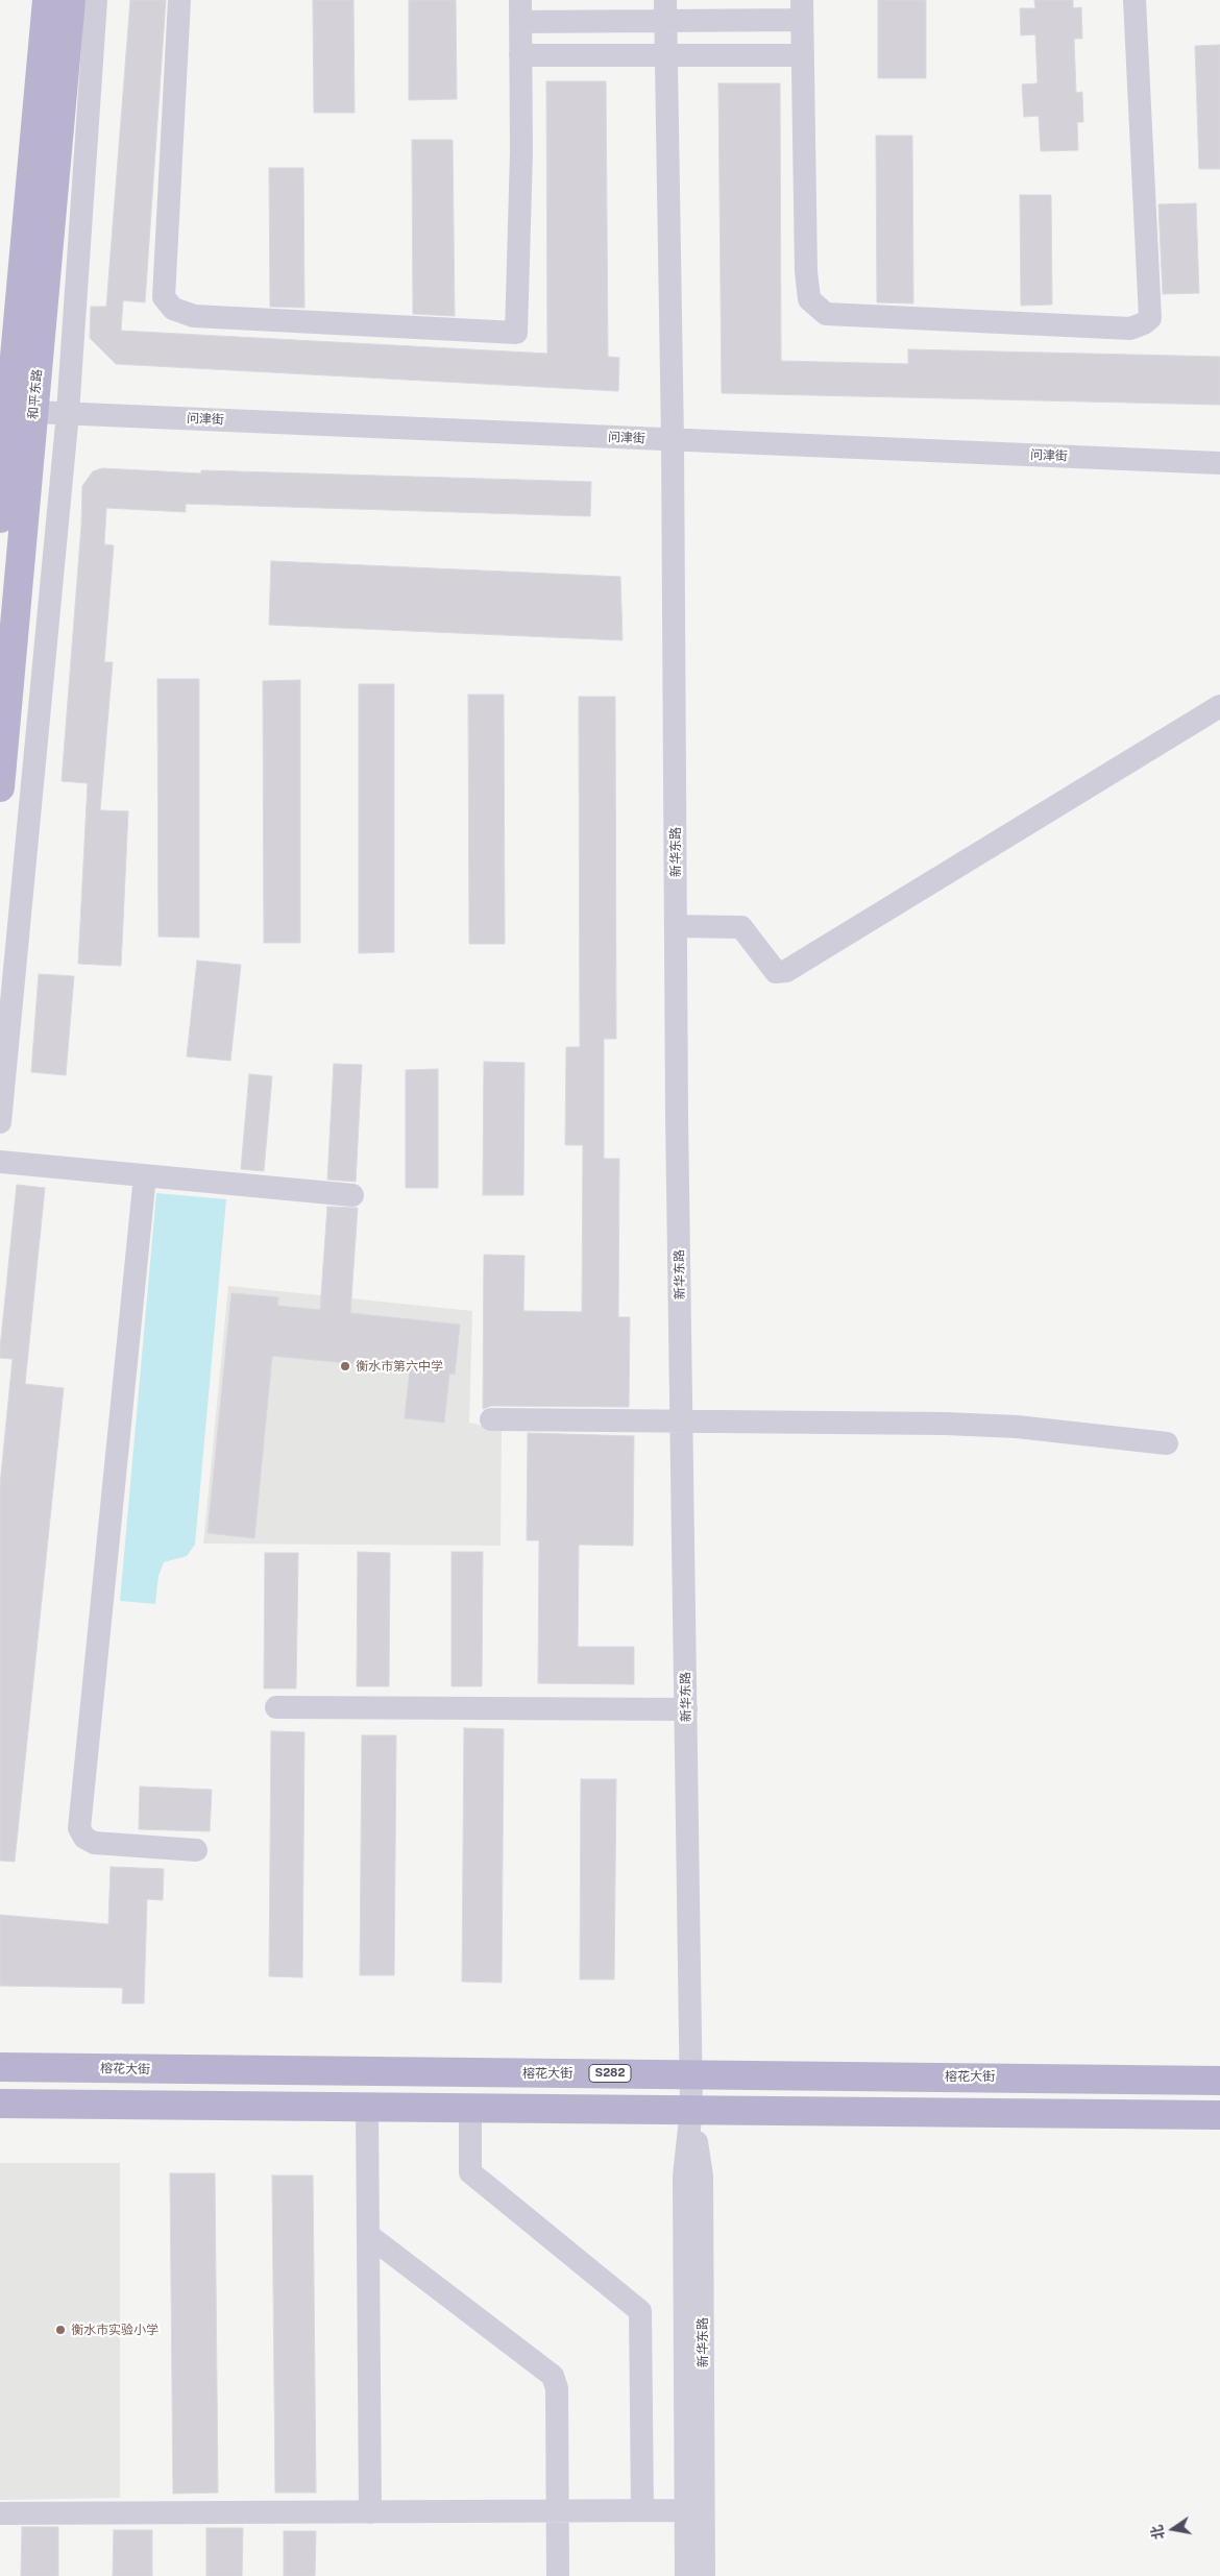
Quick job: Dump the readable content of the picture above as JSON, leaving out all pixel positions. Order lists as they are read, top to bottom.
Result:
{
  "streets": {
    "main road": ["和平东路", "榕花大街", "S282"],
    "street": ["问津街", "新华东路"]
  },
  "crossings": [
    ["和平东路", "问津街"],
    ["问津街", "新华东路"],
    ["新华东路", "榕花大街"]
  ],
  "places": ["衡水市第六中学", "衡水市实验小学"],
  "north": "left"
}
